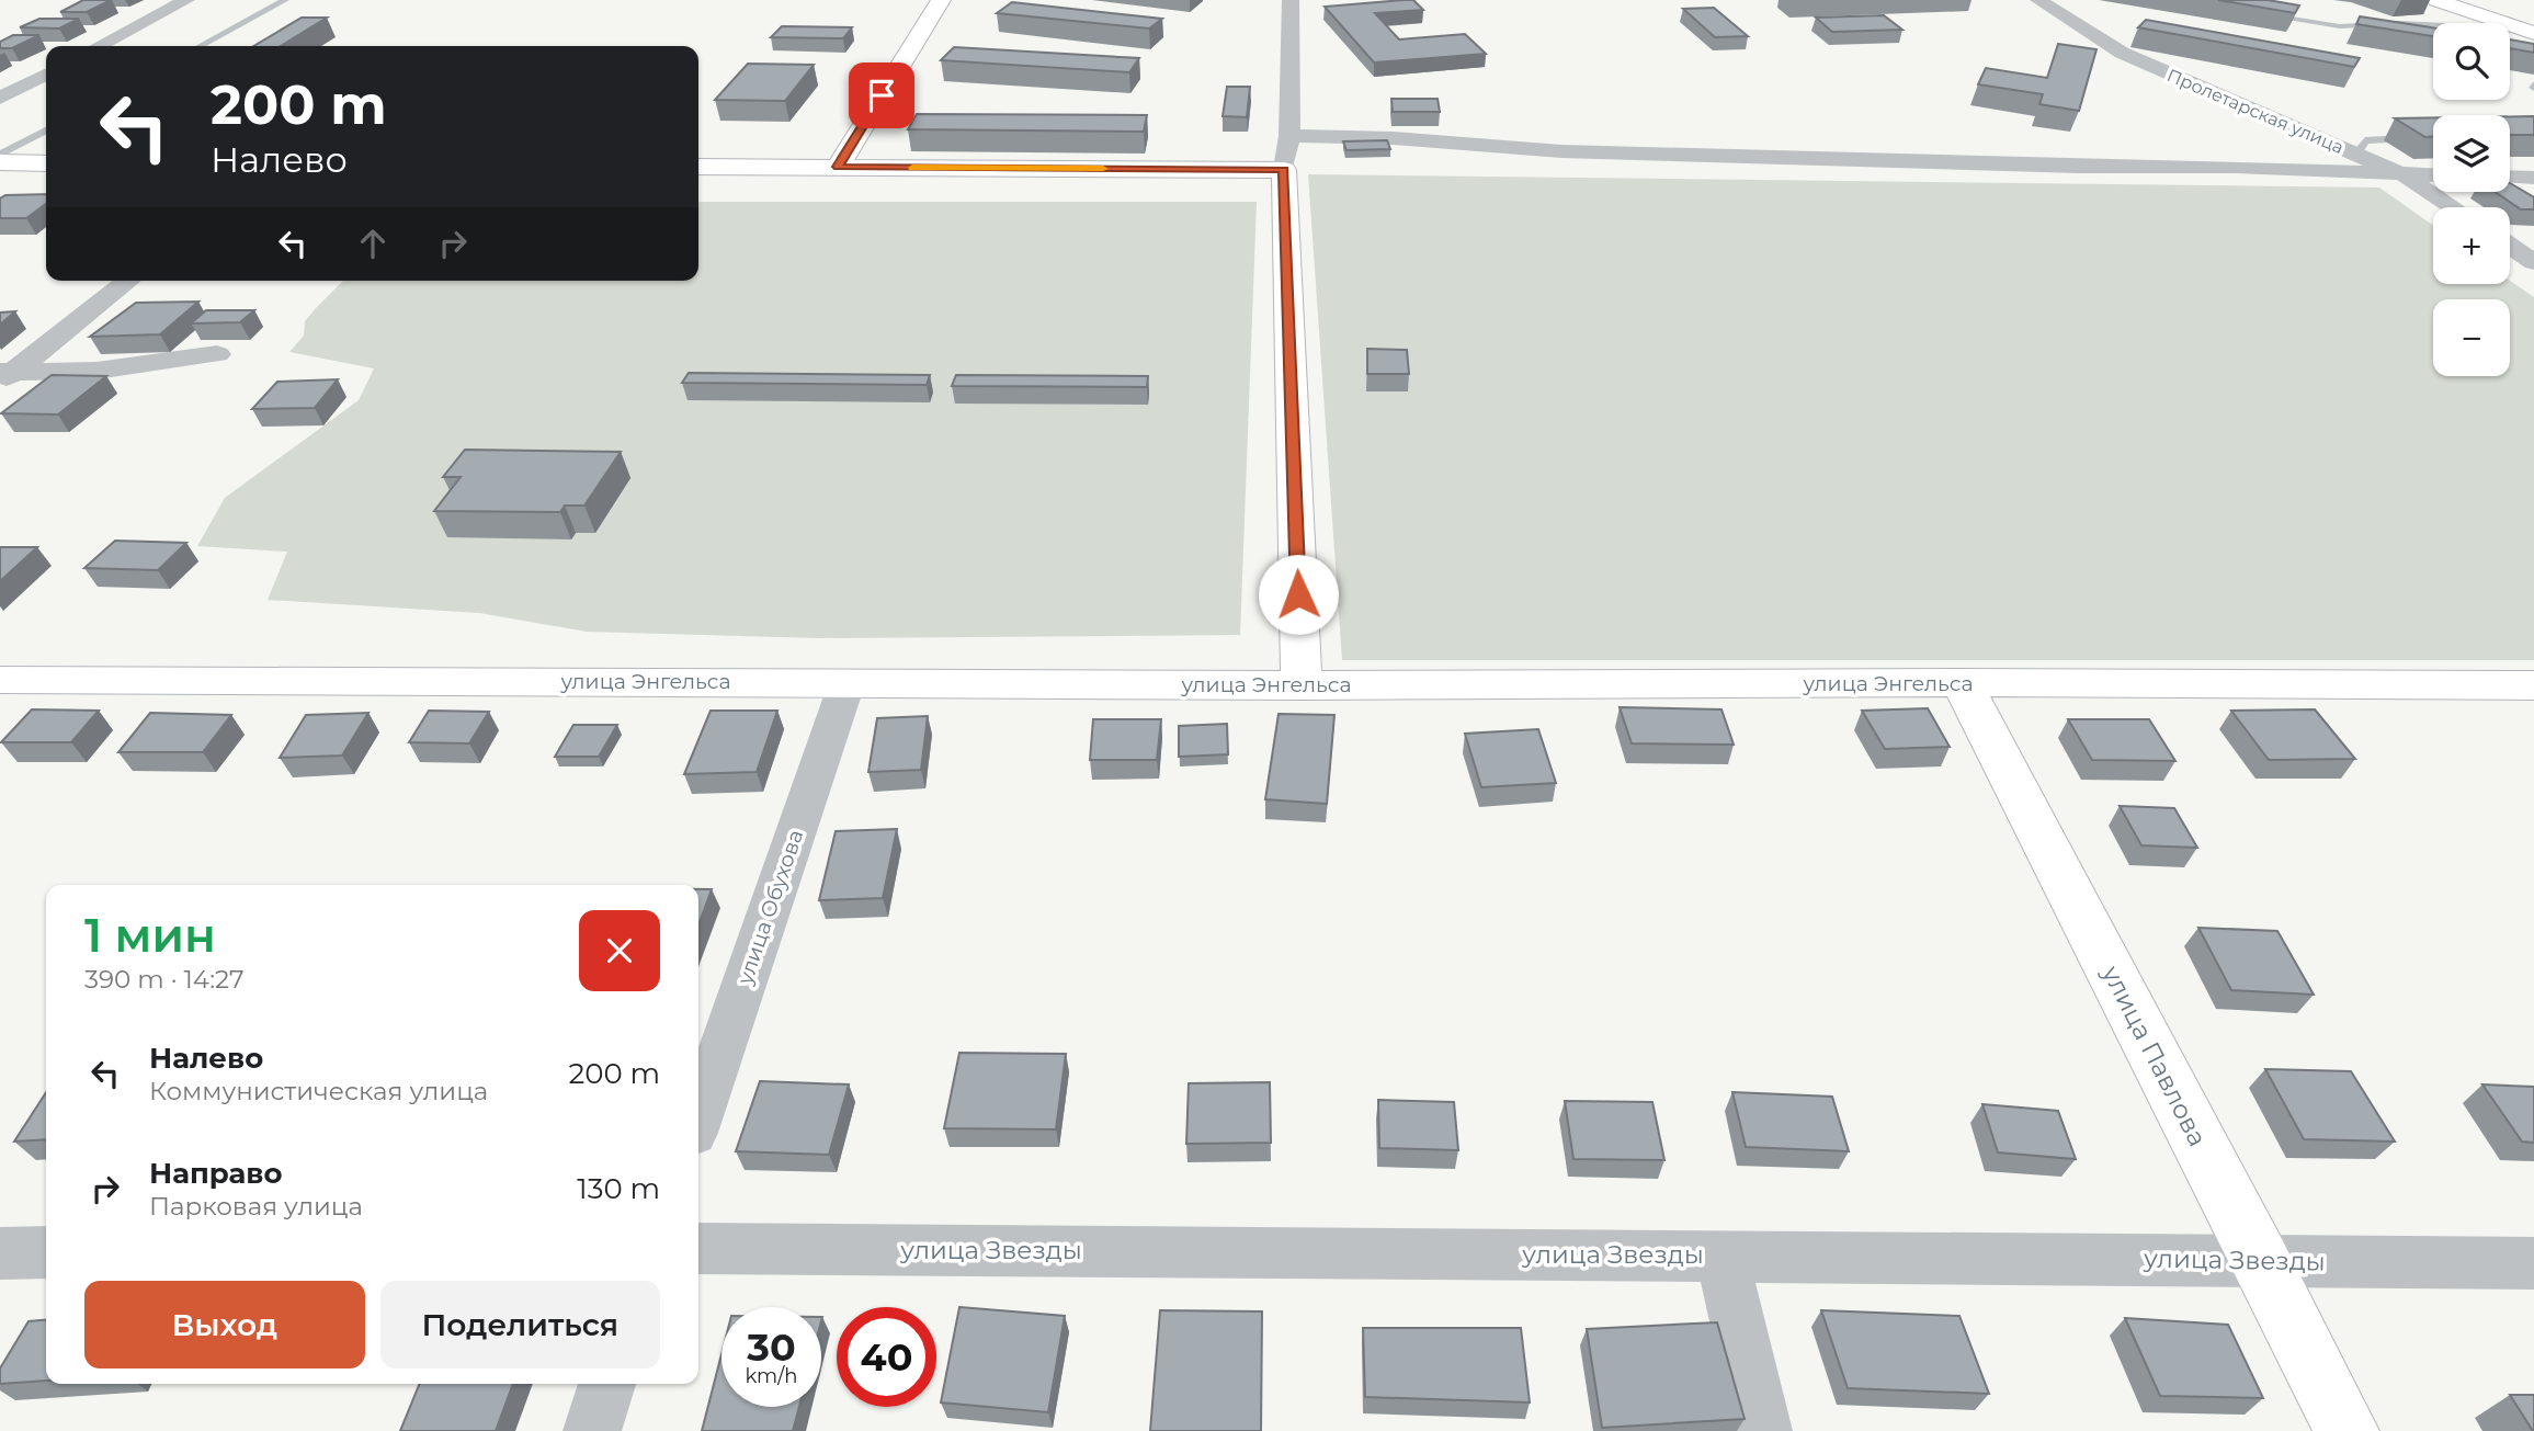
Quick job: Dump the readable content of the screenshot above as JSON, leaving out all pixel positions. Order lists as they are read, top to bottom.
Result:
{
  "streets": {
    "street": [
      "Пролетарская улица",
      "улица Энгельса",
      "улица Обухова",
      "улица Павлова",
      "улица Звезды"
    ]
  },
  "crossings": [
    ["улица Энгельса", "улица Обухова"],
    ["улица Энгельса", "улица Павлова"],
    ["улица Павлова", "улица Звезды"]
  ],
  "page": {
    "map_buttons": ["+", "−"],
    "turn": ["200 m", "Налево"],
    "heading": ["1 мин", "390 m · 14:27"],
    "list": [
      {
        "name": "Налево",
        "note": "Коммунистическая улица",
        "value": "200 m"
      },
      {
        "name": "Направо",
        "note": "Парковая улица",
        "value": "130 m"
      }
    ],
    "buttons": ["Выход", "Поделиться"],
    "speed": "30 km/h",
    "limit": "40"
  }
}
